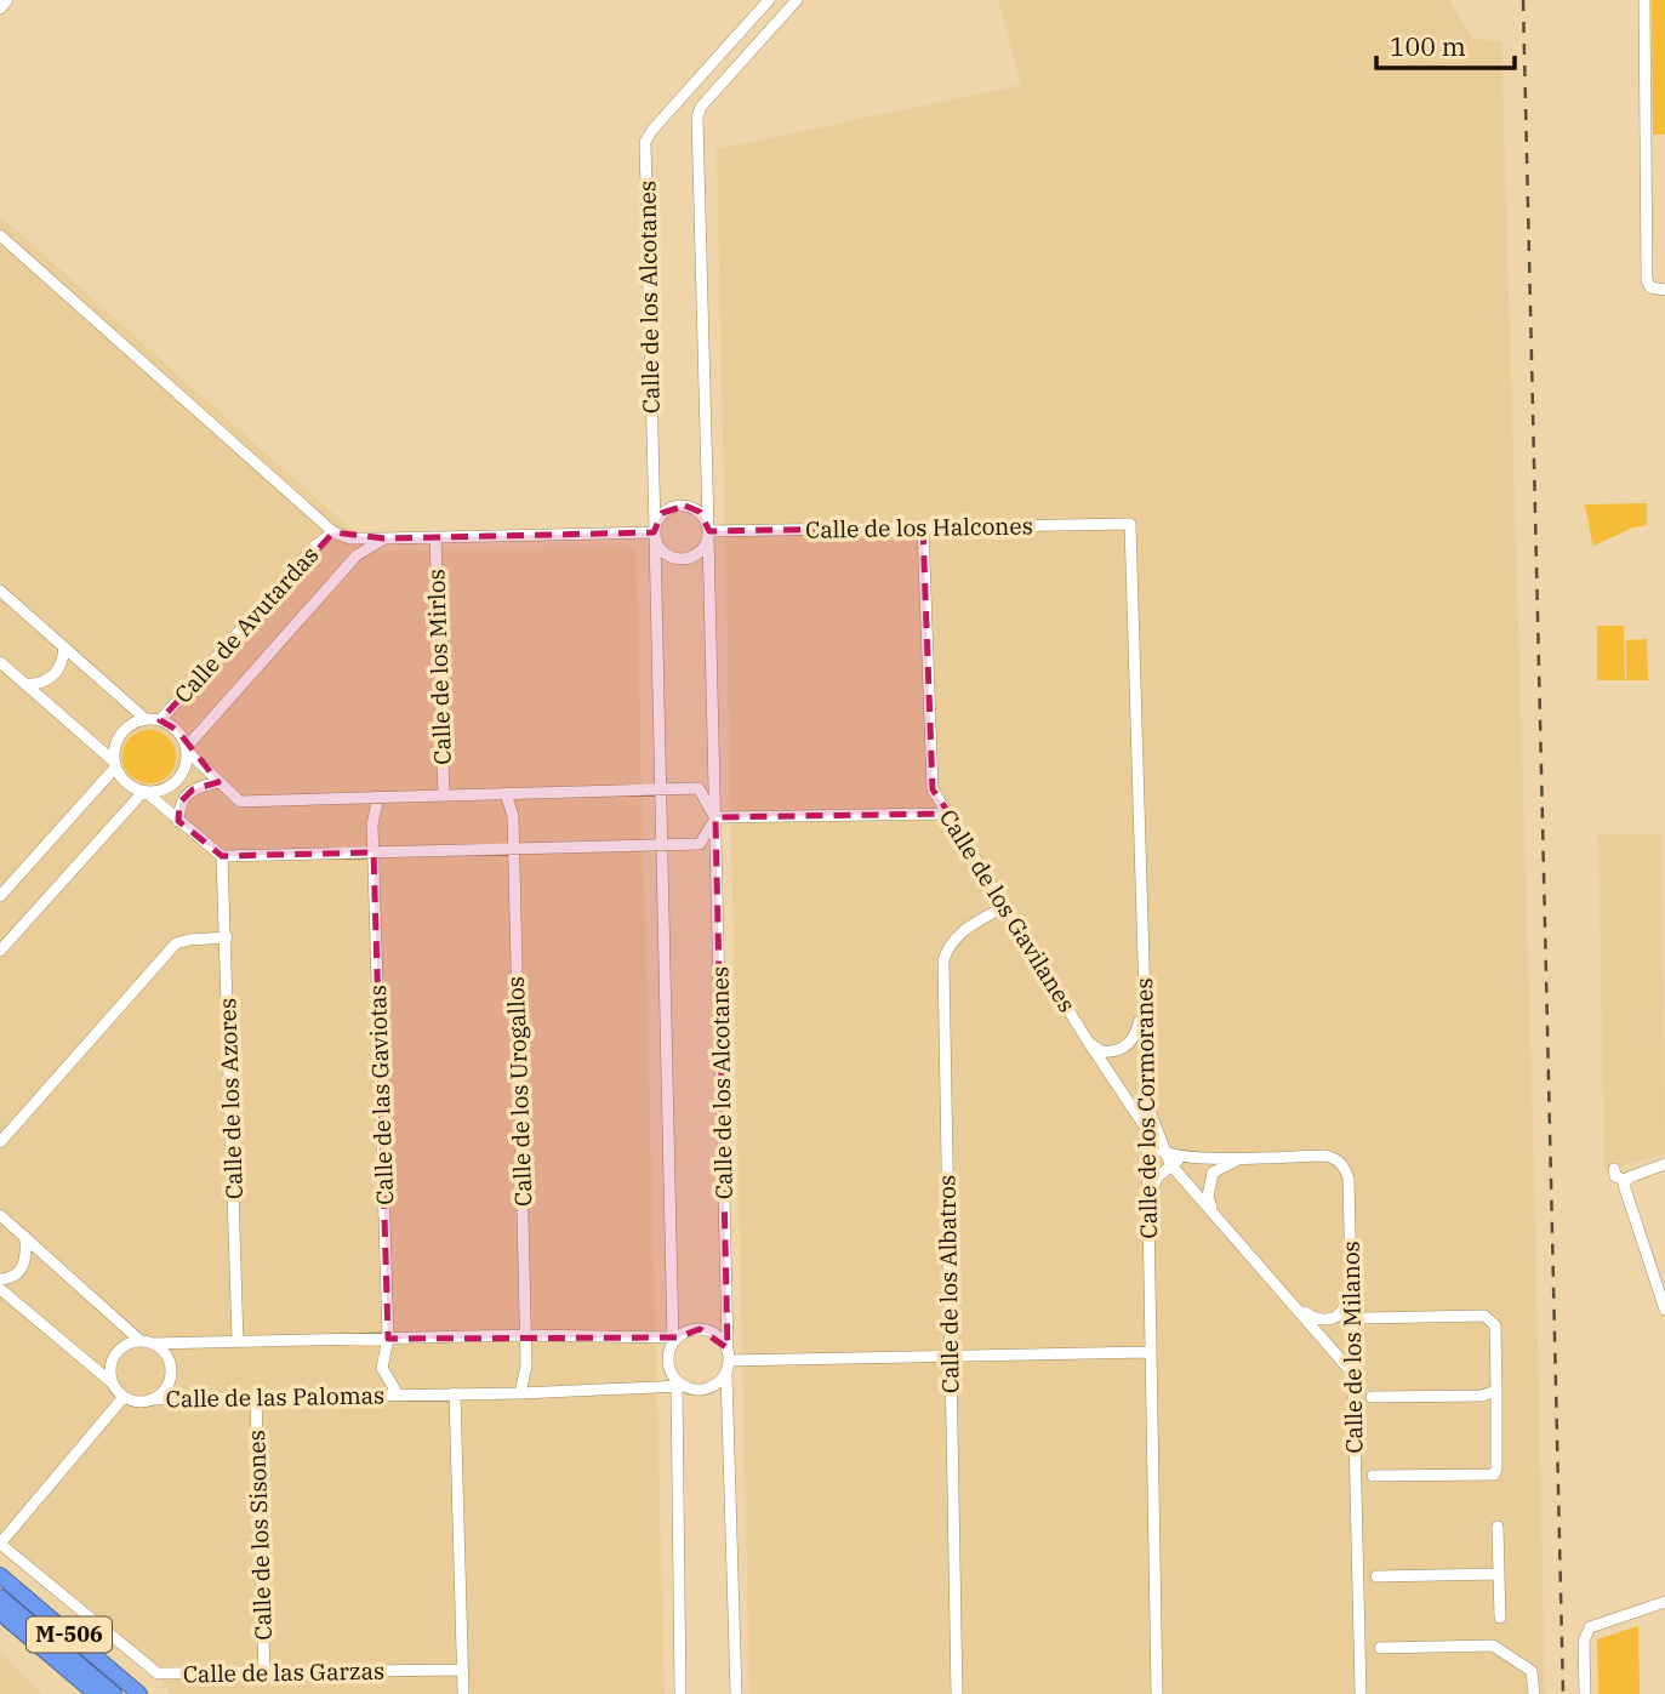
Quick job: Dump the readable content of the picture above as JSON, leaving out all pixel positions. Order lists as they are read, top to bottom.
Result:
{
  "streets": {
    "highway": ["M-506"],
    "street": [
      "Calle de los Alcotanes",
      "Calle de los Halcones",
      "Calle de Avutardas",
      "Calle de los Mirlos",
      "Calle de los Gavilanes",
      "Calle de los Urogallos",
      "Calle de las Gaviotas",
      "Calle de los Azores",
      "Calle de los Cormoranes",
      "Calle de los Albatros",
      "Calle de los Milanos",
      "Calle de las Palomas",
      "Calle de los Sisones",
      "Calle de las Garzas"
    ]
  },
  "crossings": [
    ["Calle de los Alcotanes", "Calle de los Halcones"],
    ["Calle de los Alcotanes", "Calle de Avutardas"],
    ["Calle de los Alcotanes", "Calle de las Palomas"],
    ["Calle de los Halcones", "Calle de Avutardas"],
    ["Calle de los Halcones", "Calle de los Gavilanes"],
    ["Calle de los Halcones", "Calle de los Cormoranes"],
    ["Calle de Avutardas", "Calle de los Mirlos"],
    ["Calle de los Gavilanes", "Calle de los Cormoranes"],
    ["Calle de los Gavilanes", "Calle de los Albatros"],
    ["Calle de los Gavilanes", "Calle de los Milanos"],
    ["Calle de las Gaviotas", "Calle de las Palomas"],
    ["Calle de las Palomas", "Calle de los Sisones"],
    ["Calle de los Sisones", "Calle de las Garzas"]
  ],
  "scale_bar": "100 m"
}
